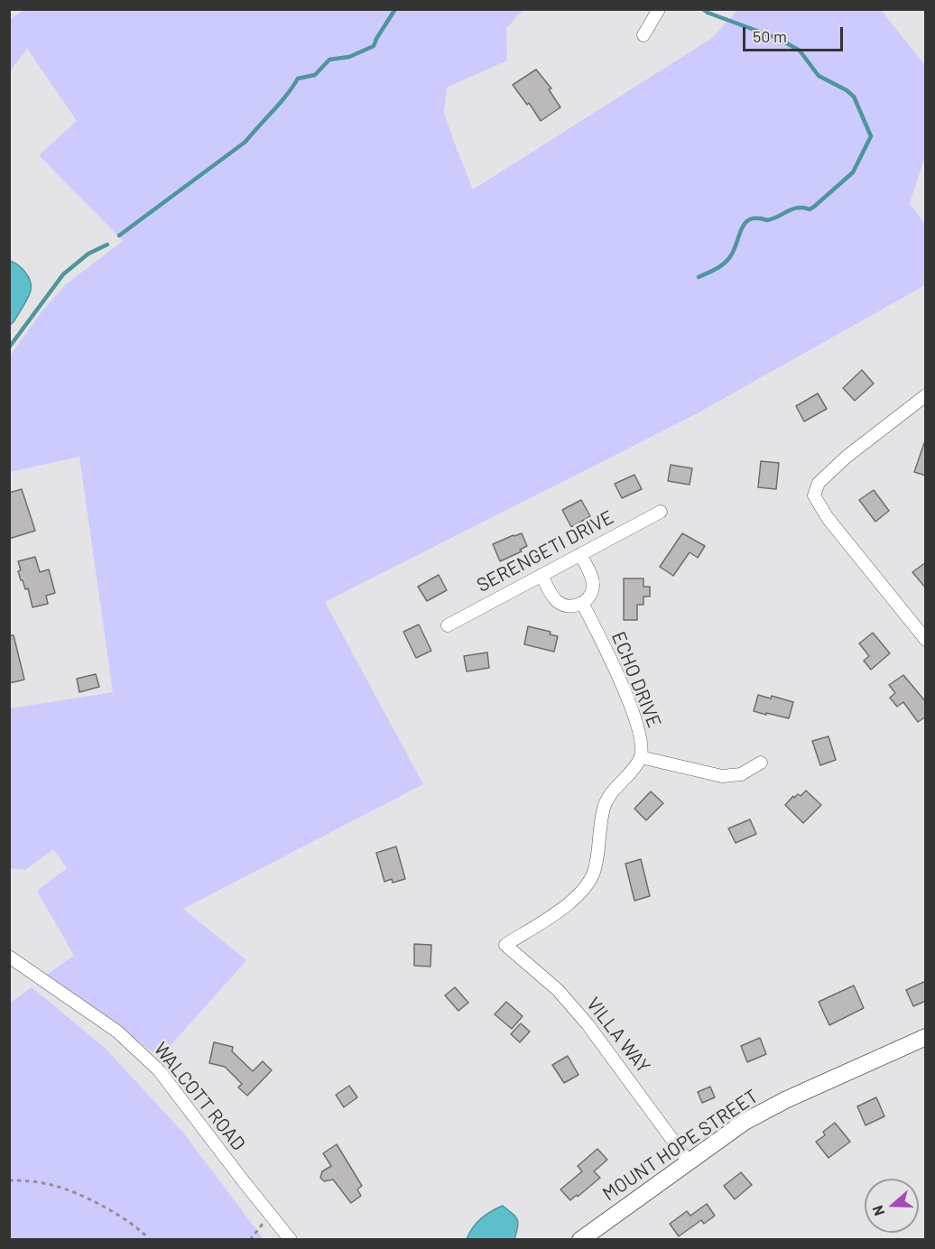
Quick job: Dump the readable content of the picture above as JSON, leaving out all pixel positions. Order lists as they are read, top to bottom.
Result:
{
  "streets": {
    "street": [
      "SERENGETI DRIVE",
      "ECHO DRIVE",
      "VILLA WAY",
      "WALCOTT ROAD",
      "MOUNT HOPE STREET"
    ]
  },
  "crossings": [
    ["SERENGETI DRIVE", "ECHO DRIVE"],
    ["ECHO DRIVE", "VILLA WAY"],
    ["VILLA WAY", "MOUNT HOPE STREET"]
  ],
  "scale_bar": "50 m",
  "north": "left"
}
